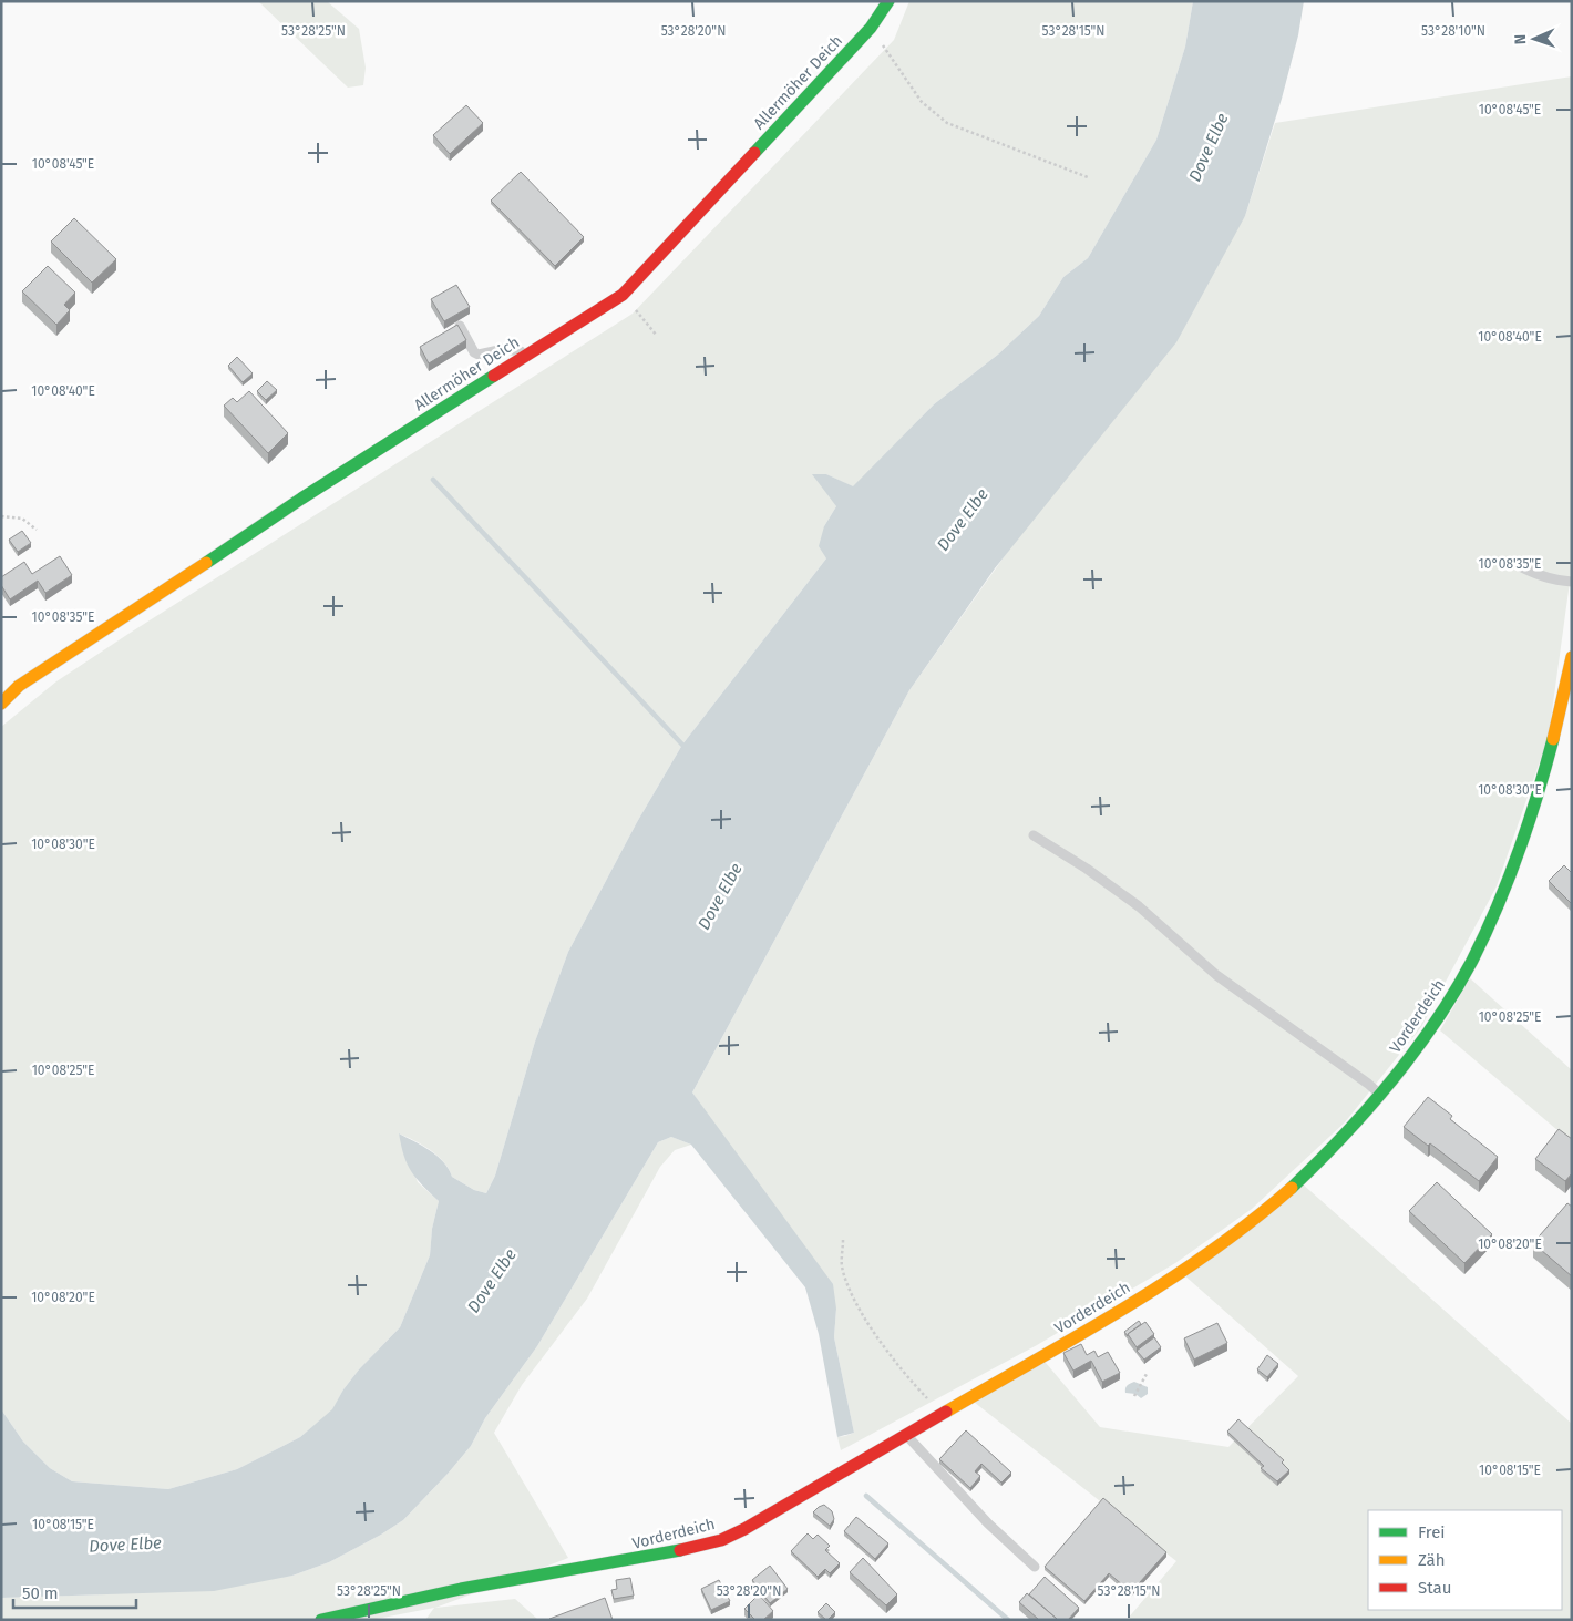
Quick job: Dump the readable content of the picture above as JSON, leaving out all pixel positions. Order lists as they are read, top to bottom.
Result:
{
  "streets": {
    "street": ["Allermöher Deich", "Vorderdeich"]
  },
  "water": ["Dove Elbe"],
  "legend": ["Frei", "Zäh", "Stau"],
  "scale_bar": "50 m",
  "north": "left",
  "coordinates": [
    "53°28'25\"N",
    "53°28'20\"N",
    "53°28'15\"N",
    "53°28'10\"N",
    "10°08'45\"E",
    "10°08'40\"E",
    "10°08'35\"E",
    "10°08'30\"E",
    "10°08'25\"E",
    "10°08'20\"E",
    "10°08'15\"E"
  ]
}
